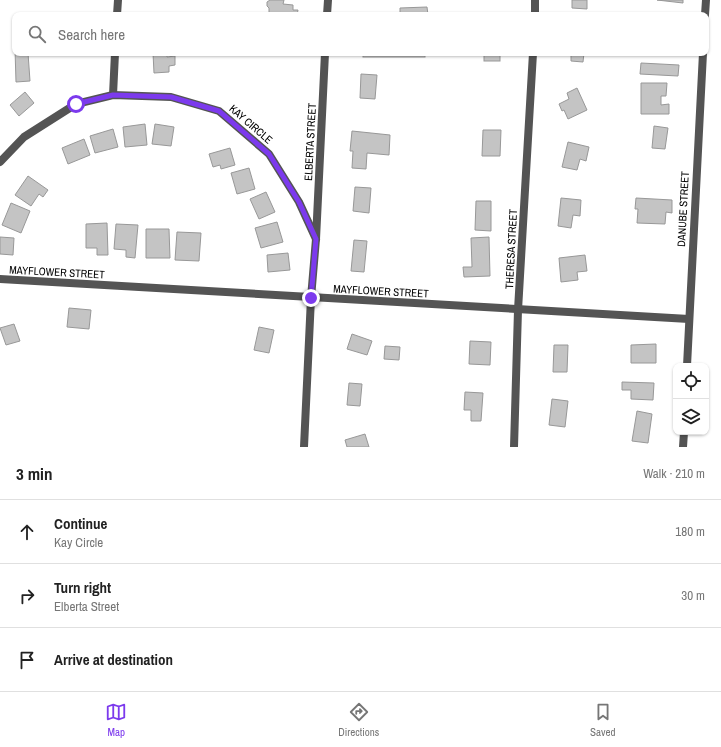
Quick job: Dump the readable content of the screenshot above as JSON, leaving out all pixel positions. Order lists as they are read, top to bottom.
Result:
{
  "streets": {
    "street": [
      "KAY CIRCLE",
      "ELBERTA STREET",
      "DANUBE STREET",
      "THERESA STREET",
      "MAYFLOWER STREET"
    ]
  },
  "crossings": [
    ["KAY CIRCLE", "ELBERTA STREET"],
    ["ELBERTA STREET", "MAYFLOWER STREET"],
    ["DANUBE STREET", "MAYFLOWER STREET"],
    ["THERESA STREET", "MAYFLOWER STREET"]
  ],
  "page": {
    "search": "Search here",
    "heading": ["3 min", "Walk · 210 m"],
    "list": [
      ["Continue", "Kay Circle", "180 m"],
      ["Turn right", "Elberta Street", "30 m"],
      "Arrive at destination"
    ],
    "nav": ["Map", "Directions", "Saved"]
  }
}
